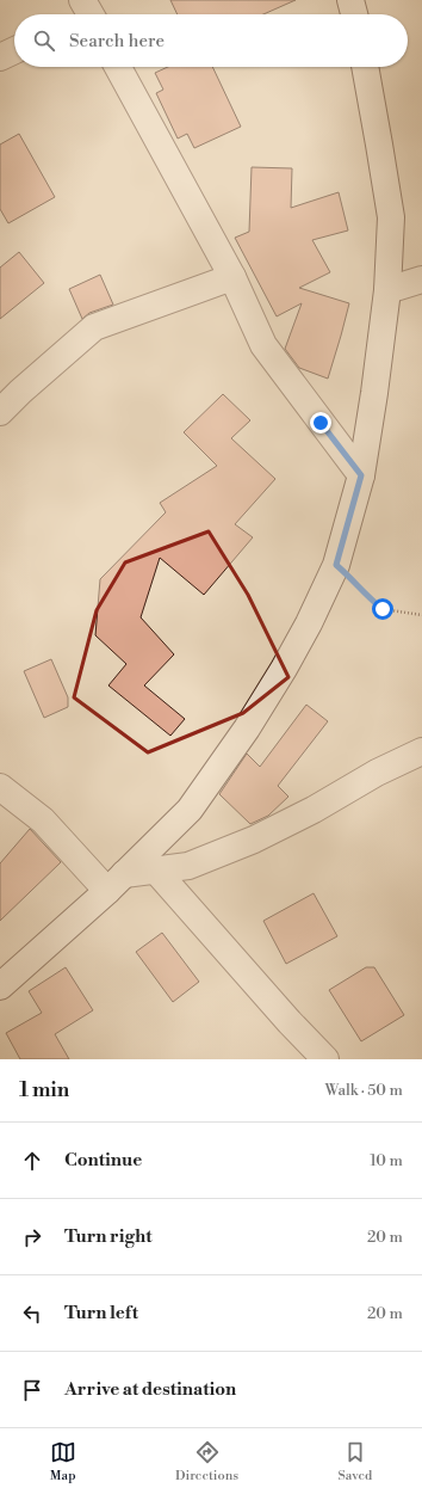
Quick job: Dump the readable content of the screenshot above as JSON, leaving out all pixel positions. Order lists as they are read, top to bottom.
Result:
{
  "page": {
    "search": "Search here",
    "heading": ["1 min", "Walk · 50 m"],
    "list": [
      ["Continue", "10 m"],
      ["Turn right", "20 m"],
      ["Turn left", "20 m"],
      "Arrive at destination"
    ],
    "nav": ["Map", "Directions", "Saved"]
  }
}
